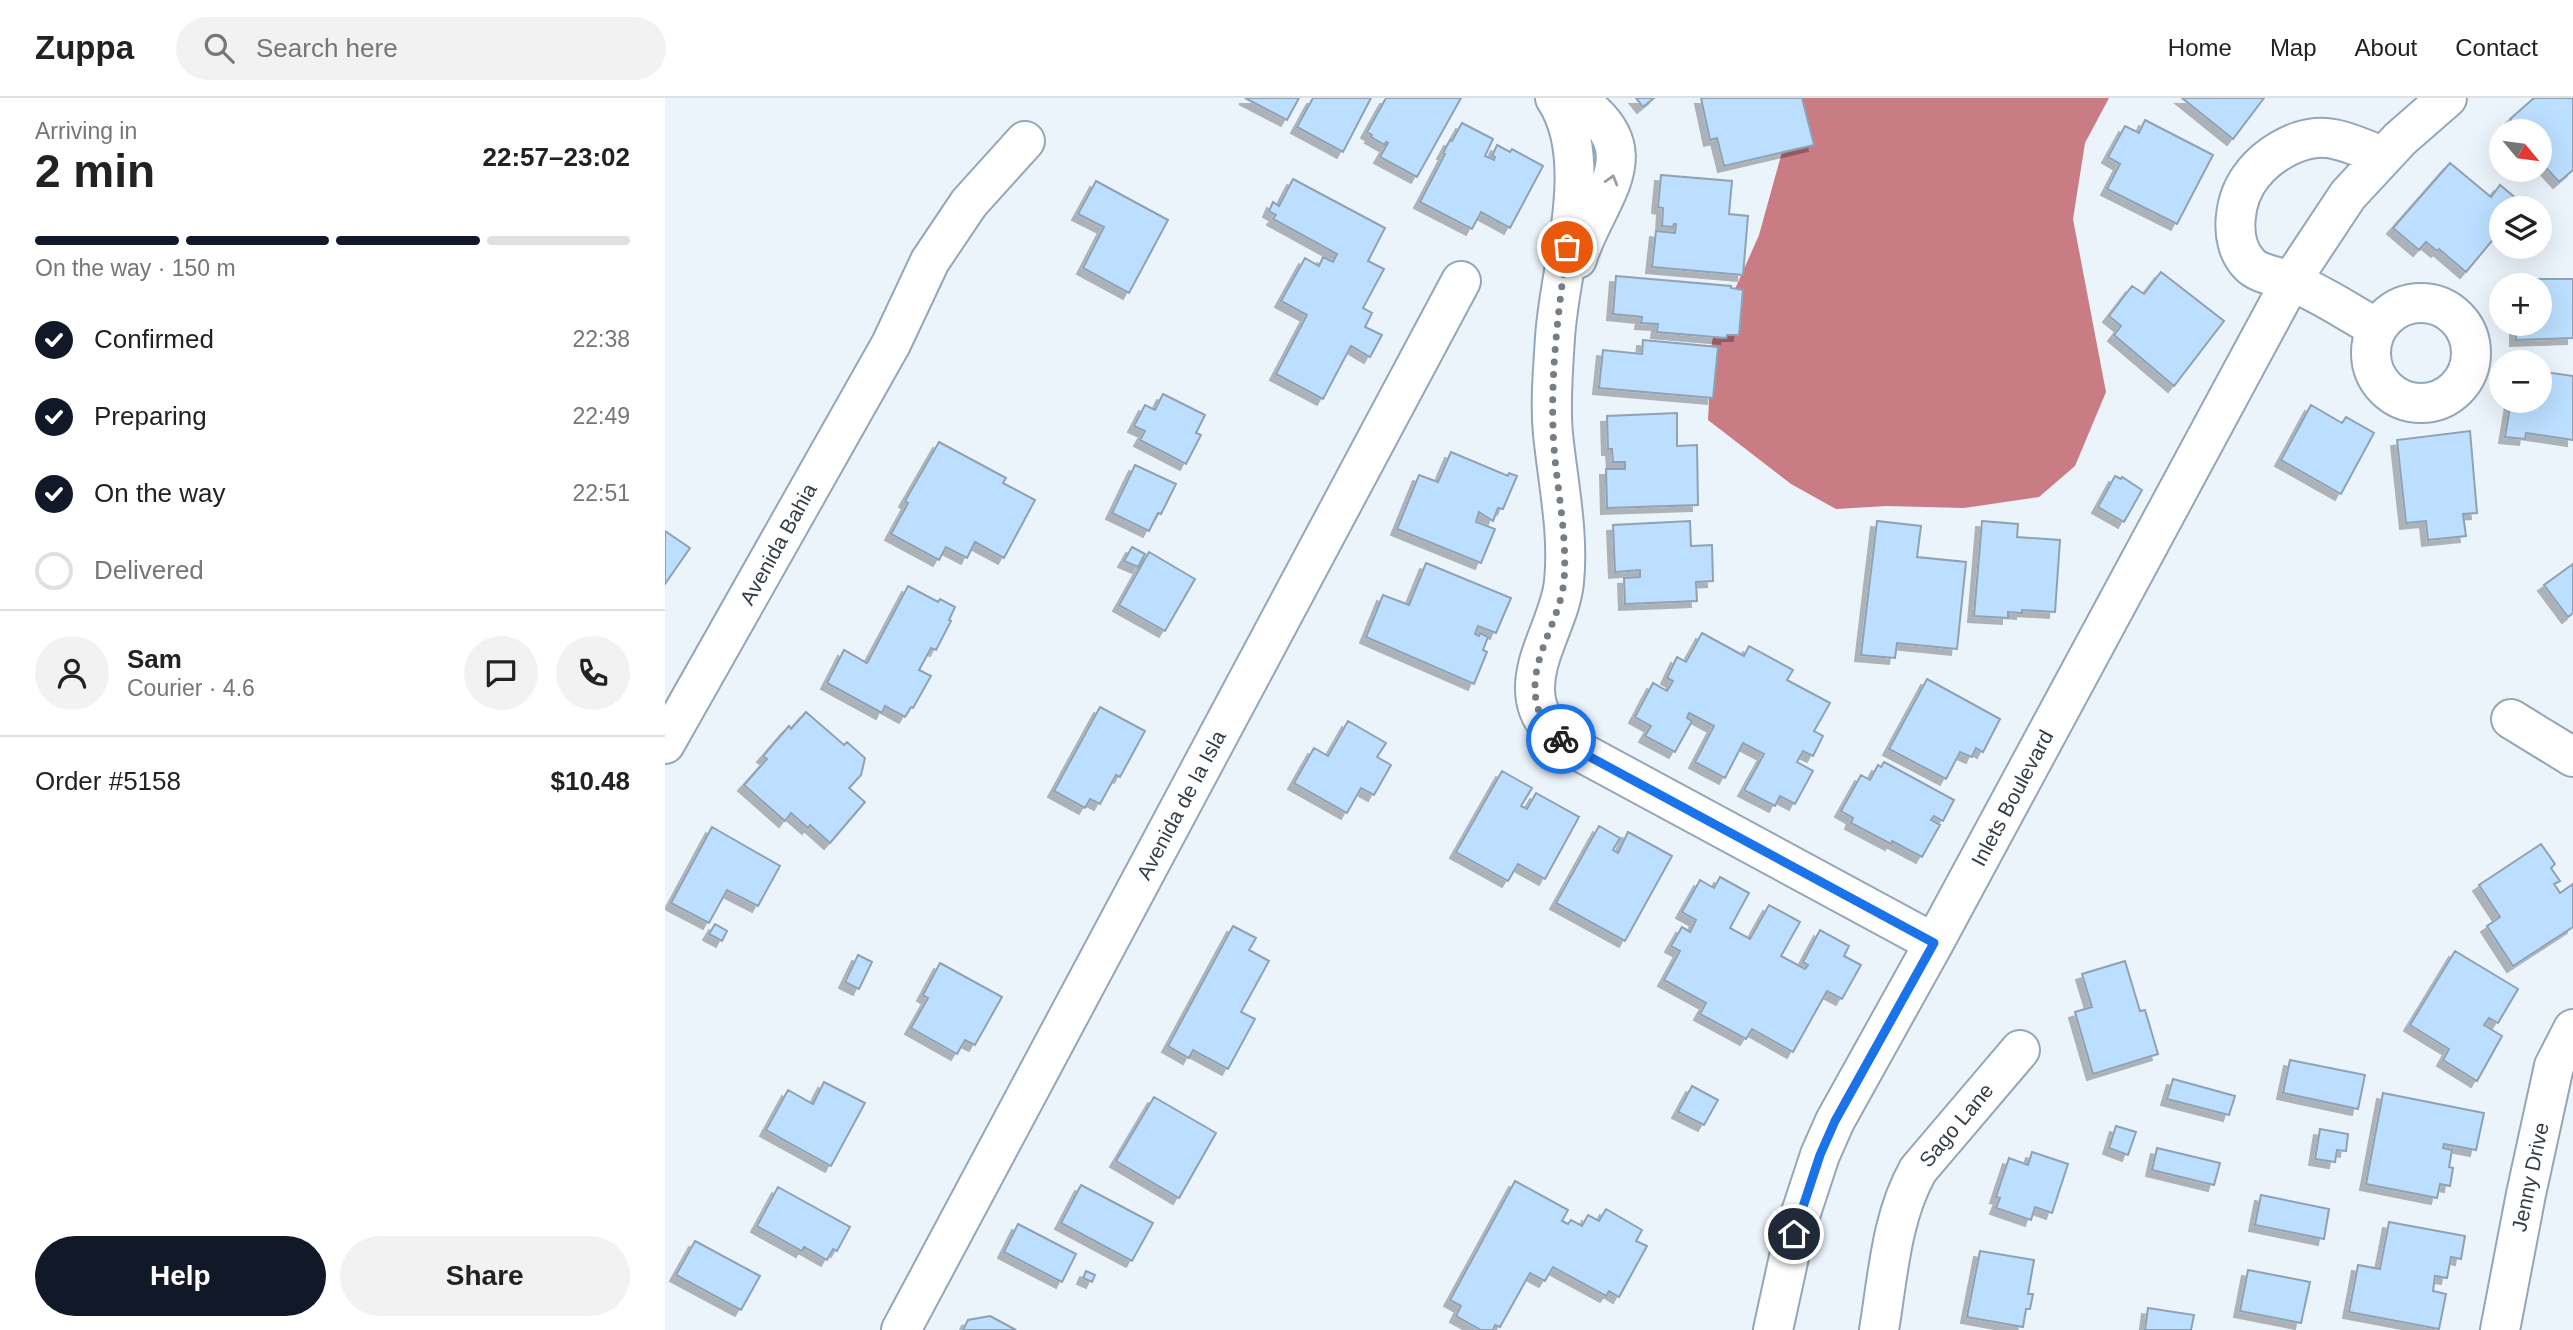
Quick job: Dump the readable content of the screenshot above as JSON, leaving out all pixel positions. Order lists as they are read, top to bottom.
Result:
{
  "streets": {
    "street": [
      "Avenida Bahia",
      "Inlets Boulevard",
      "Avenida de la Isla",
      "Sago Lane",
      "Jenny Drive"
    ]
  },
  "north": "bottom right",
  "page": {
    "header": "Zuppa",
    "search": "Search here",
    "nav": [
      "Home",
      "Map",
      "About",
      "Contact"
    ],
    "heading": ["2 min", "Arriving in", "22:57–23:02"],
    "panel": [
      "Sam",
      "Courier · 4.6",
      "Order #5158",
      "$10.48"
    ],
    "map_buttons": ["+", "−"],
    "bar": "On the way · 150 m",
    "list": [
      ["Confirmed", "22:38"],
      ["Preparing", "22:49"],
      ["On the way", "22:51"],
      "Delivered"
    ],
    "buttons": ["Help", "Share"]
  }
}
